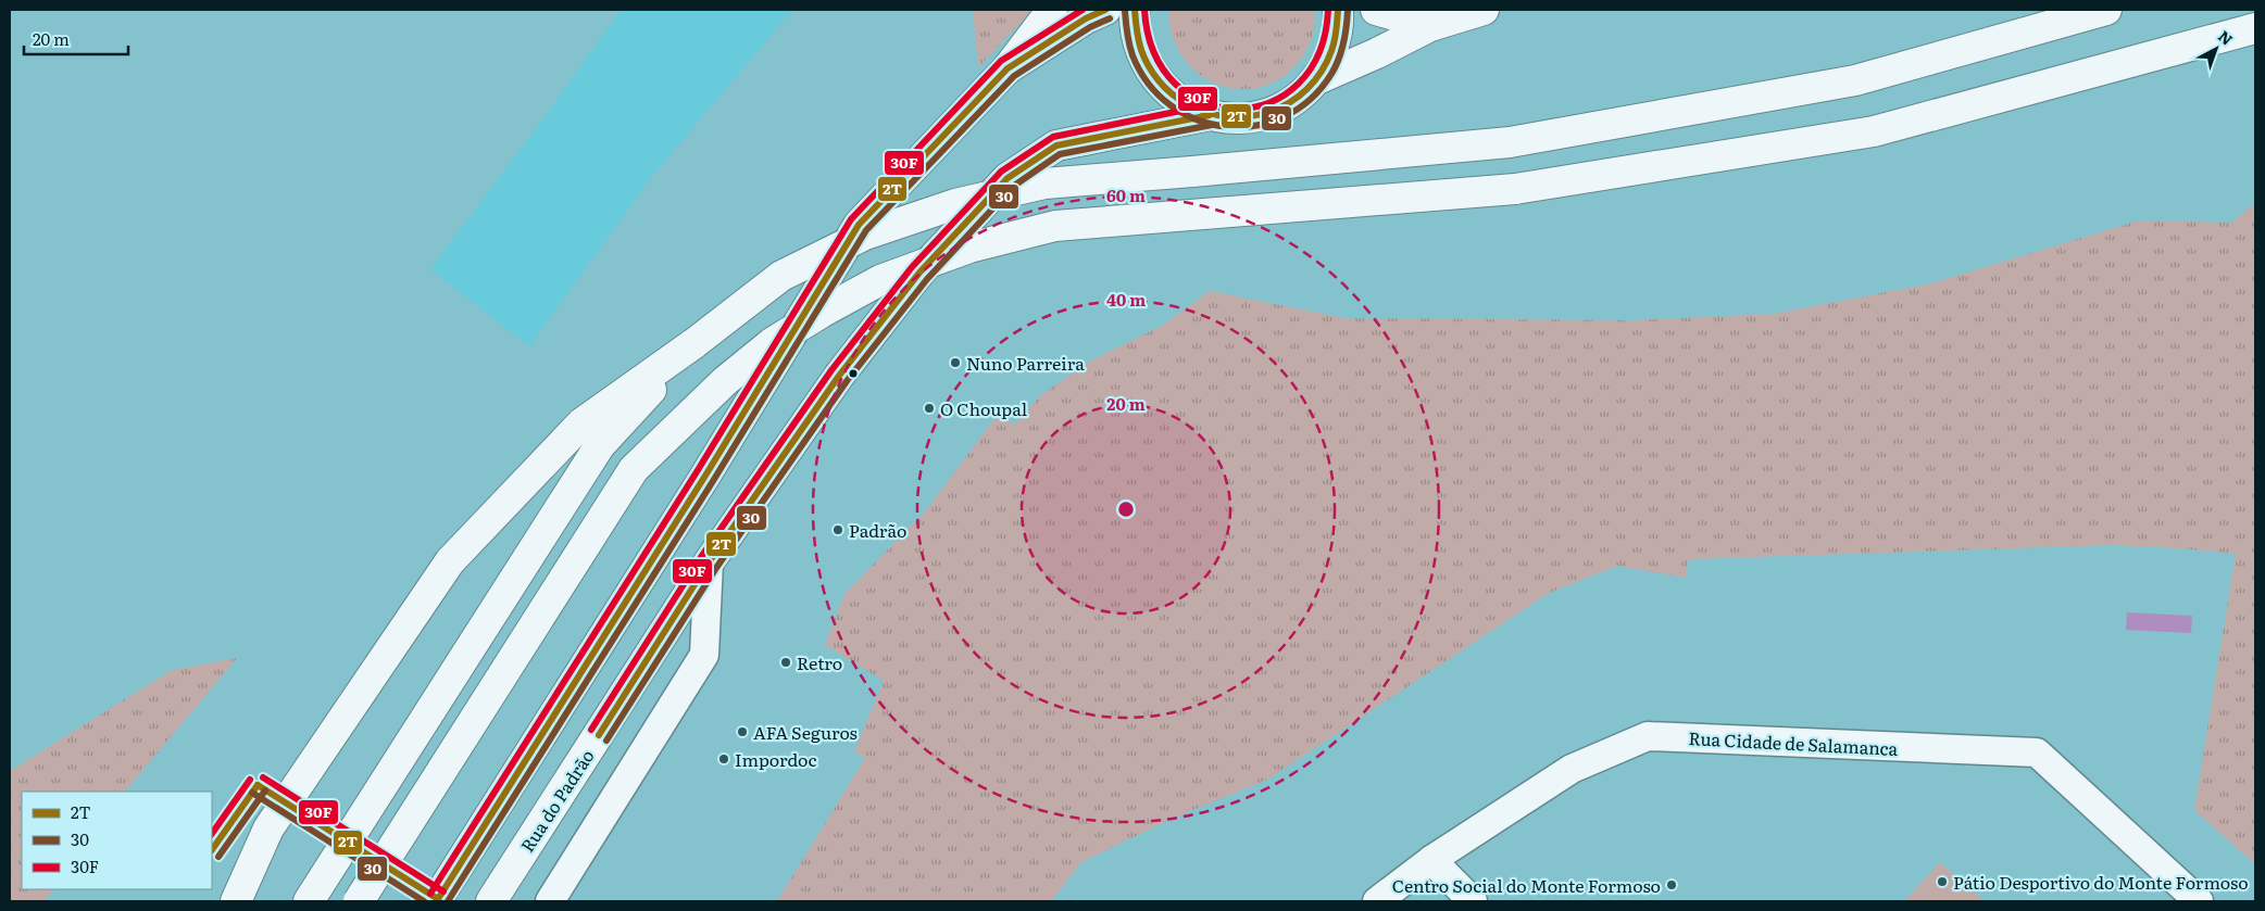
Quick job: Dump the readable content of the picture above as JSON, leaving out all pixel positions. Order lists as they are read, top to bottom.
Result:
{
  "streets": {
    "main road": ["Rua do Padrão"],
    "street": ["Rua Cidade de Salamanca"]
  },
  "places": [
    "Nuno Parreira",
    "O Choupal",
    "Padrão",
    "Retro",
    "AFA Seguros",
    "Impordoc",
    "Pátio Desportivo do Monte Formoso",
    "Centro Social do Monte Formoso"
  ],
  "lines": ["transit line 2T", "transit line 30", "transit line 30F"],
  "legend": ["2T", "30", "30F"],
  "scale_bar": "20 m",
  "north": "top right",
  "rings": ["60 m", "40 m", "20 m"]
}
